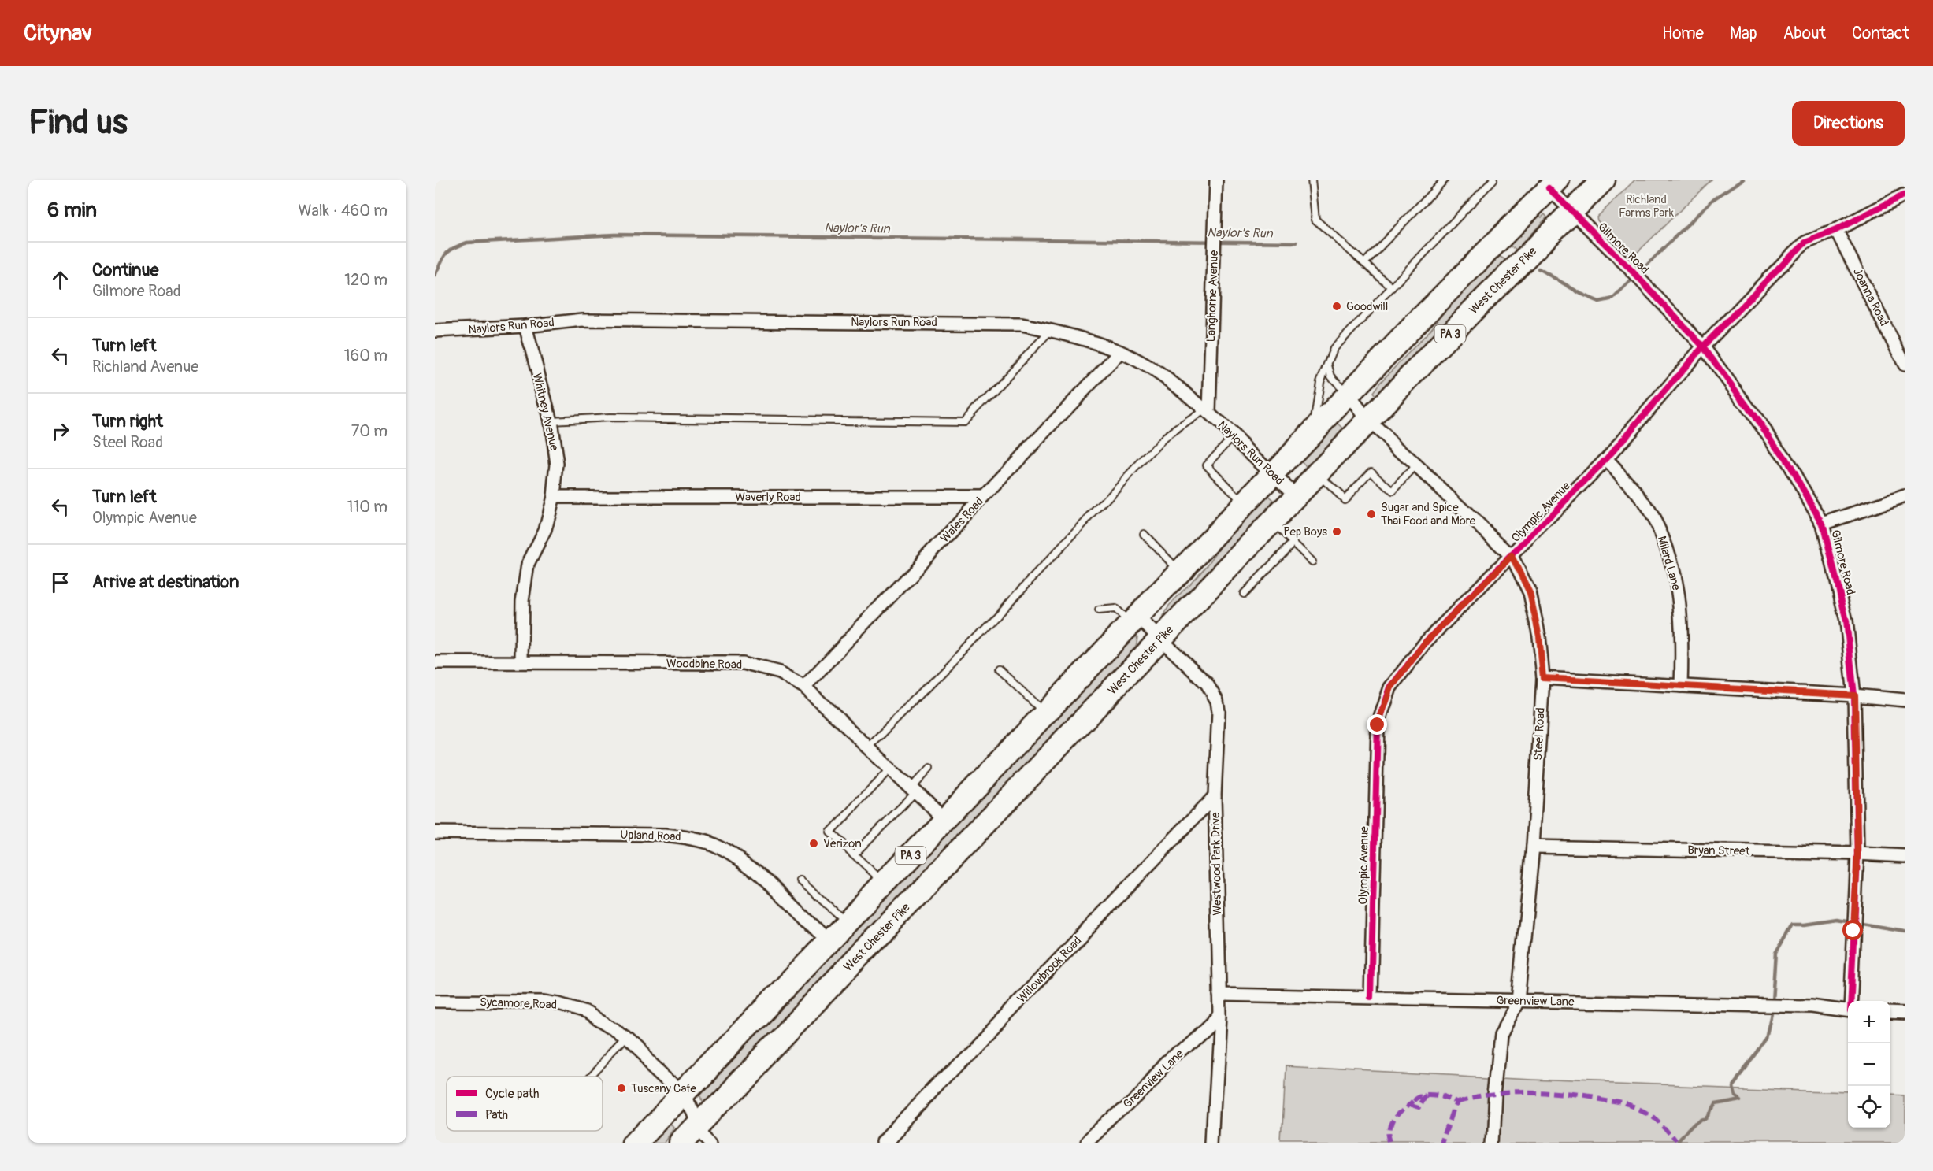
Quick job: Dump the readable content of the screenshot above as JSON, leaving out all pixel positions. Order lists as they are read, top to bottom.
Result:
{
  "streets": {
    "highway": ["West Chester Pike", "PA 3"],
    "street": [
      "Gilmore Road",
      "Langhorne Avenue",
      "Joanna Road",
      "Naylors Run Road",
      "Whitney Avenue",
      "Waverly Road",
      "Olympic Avenue",
      "Wales Road",
      "Milard Lane",
      "Woodbine Road",
      "Steel Road",
      "Upland Road",
      "Bryan Street",
      "Westwood Park Drive",
      "Willowbrook Road",
      "Greenview Lane",
      "Sycamore Road"
    ]
  },
  "crossings": [
    ["Gilmore Road", "West Chester Pike"],
    ["Gilmore Road", "PA 3"],
    ["Gilmore Road", "Olympic Avenue"],
    ["Gilmore Road", "Bryan Street"],
    ["West Chester Pike", "Naylors Run Road"],
    ["West Chester Pike", "Steel Road"],
    ["West Chester Pike", "Westwood Park Drive"],
    ["Langhorne Avenue", "Naylors Run Road"],
    ["Joanna Road", "Olympic Avenue"],
    ["Naylors Run Road", "PA 3"],
    ["Naylors Run Road", "Whitney Avenue"],
    ["Naylors Run Road", "Wales Road"],
    ["PA 3", "Woodbine Road"],
    ["PA 3", "Steel Road"],
    ["PA 3", "Upland Road"],
    ["PA 3", "Westwood Park Drive"],
    ["PA 3", "Sycamore Road"],
    ["Whitney Avenue", "Waverly Road"],
    ["Whitney Avenue", "Woodbine Road"],
    ["Waverly Road", "Wales Road"],
    ["Olympic Avenue", "Milard Lane"],
    ["Olympic Avenue", "Steel Road"],
    ["Olympic Avenue", "Greenview Lane"],
    ["Wales Road", "Woodbine Road"],
    ["Steel Road", "Bryan Street"],
    ["Steel Road", "Greenview Lane"],
    ["Westwood Park Drive", "Willowbrook Road"],
    ["Westwood Park Drive", "Greenview Lane"]
  ],
  "water": ["Naylor's Run"],
  "parks": ["Richland Farms Park"],
  "places": [
    "Goodwill",
    "Sugar and Spice Thai Food and More",
    "Pep Boys",
    "Verizon",
    "Tuscany Cafe"
  ],
  "legend": ["Cycle path", "Path"],
  "page": {
    "header": "Citynav",
    "nav": [
      "Home",
      "Map",
      "About",
      "Contact"
    ],
    "buttons": "Directions",
    "title": "Find us",
    "heading": ["6 min", "Walk · 460 m"],
    "list": [
      ["Continue", "Gilmore Road", "120 m"],
      ["Turn left", "Richland Avenue", "160 m"],
      ["Turn right", "Steel Road", "70 m"],
      ["Turn left", "Olympic Avenue", "110 m"],
      "Arrive at destination"
    ],
    "map_buttons": ["+", "−"]
  }
}
